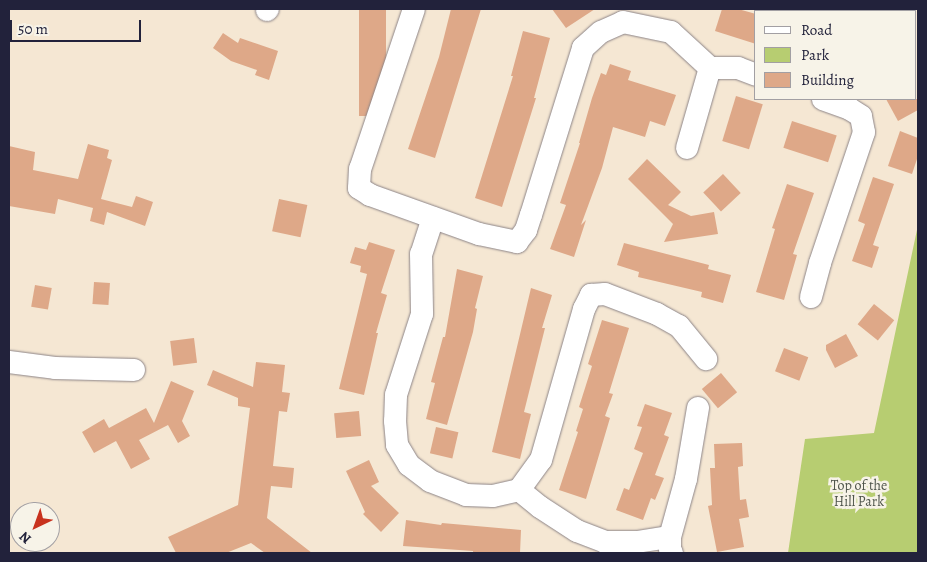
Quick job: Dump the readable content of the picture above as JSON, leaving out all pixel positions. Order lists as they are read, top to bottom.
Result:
{
  "parks": ["Top of the Hill Park"],
  "legend": ["Road", "Park", "Building"],
  "scale_bar": "50 m",
  "north": "bottom left"
}
